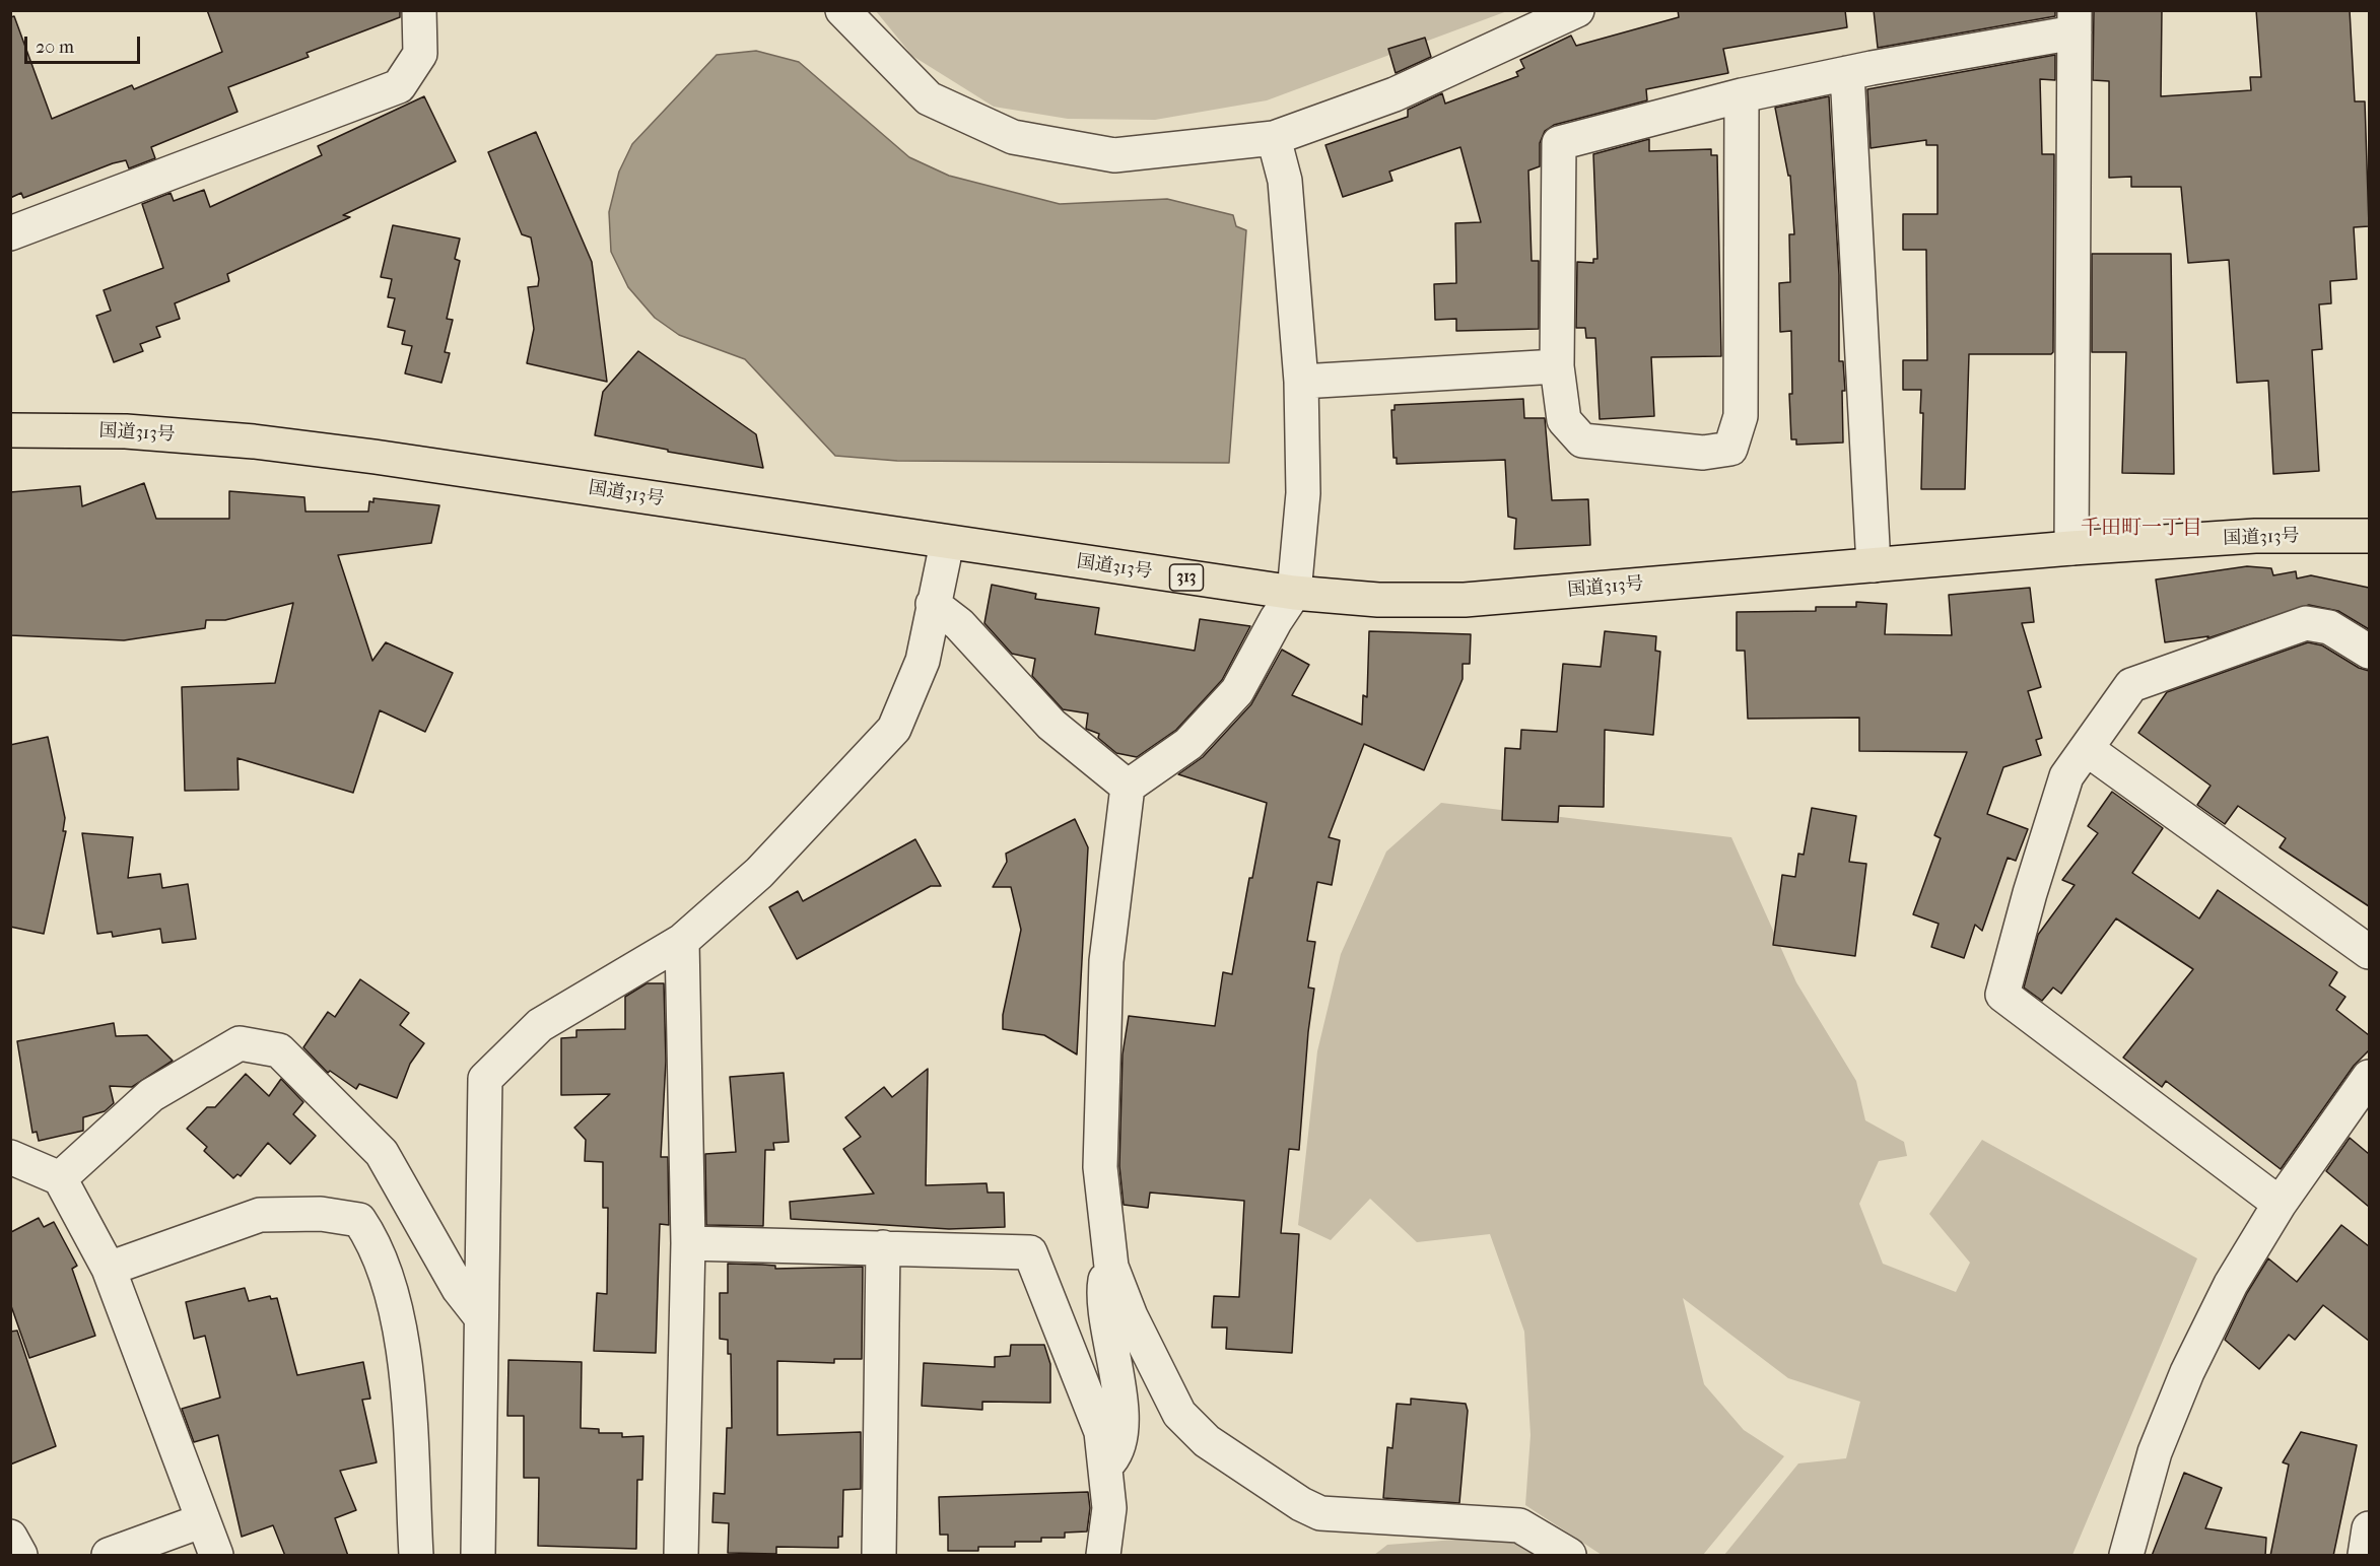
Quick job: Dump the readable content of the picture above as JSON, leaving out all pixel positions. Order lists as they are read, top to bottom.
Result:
{
  "streets": {
    "highway": ["国道313号", "313"]
  },
  "districts": ["千田町一丁目"],
  "scale_bar": "20 m"
}
